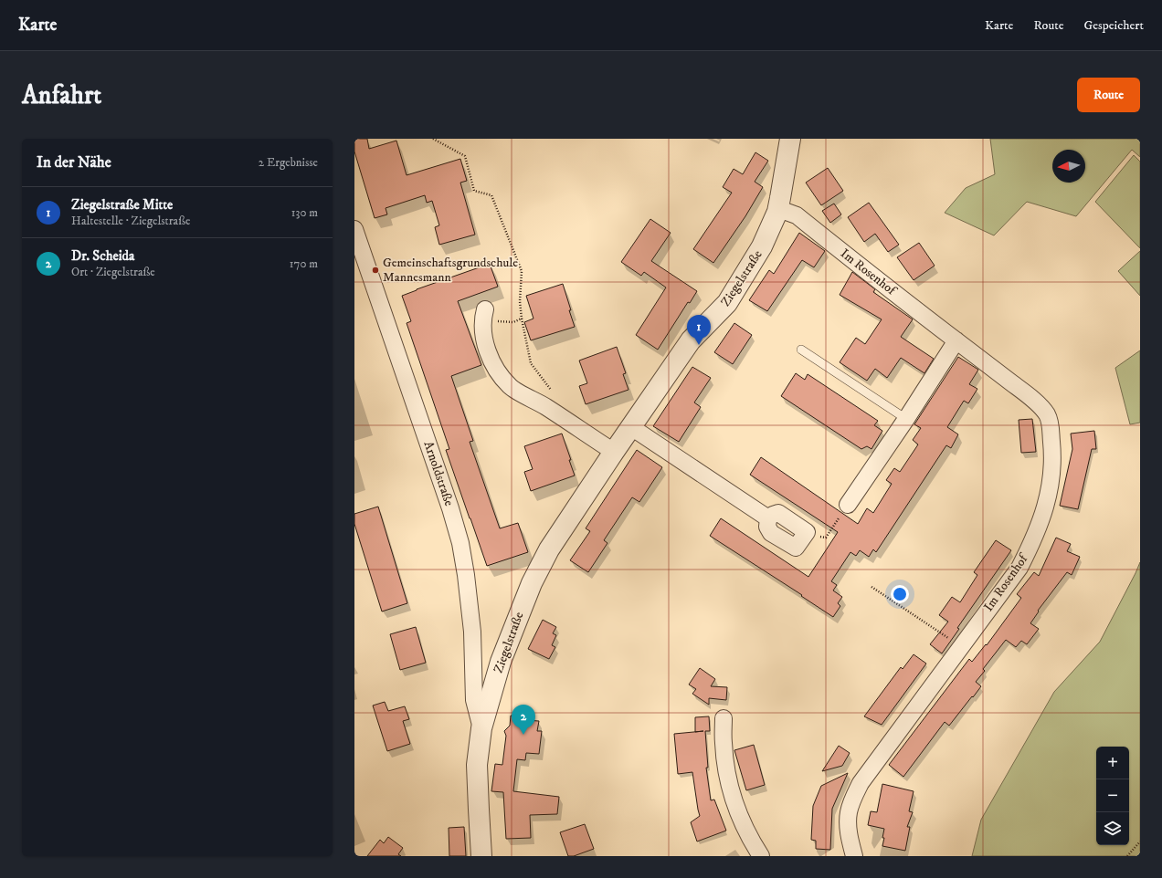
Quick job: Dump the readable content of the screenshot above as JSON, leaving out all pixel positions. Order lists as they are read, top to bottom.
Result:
{
  "streets": {
    "street": ["Im Rosenhof", "Ziegelstraße", "Arnoldstraße"]
  },
  "crossings": [
    ["Im Rosenhof", "Ziegelstraße"],
    ["Ziegelstraße", "Arnoldstraße"]
  ],
  "places": ["Gemeinschaftsgrundschule Mannesmann"],
  "north": "left",
  "page": {
    "header": "Karte",
    "nav": ["Karte", "Route", "Gespeichert"],
    "buttons": "Route",
    "title": "Anfahrt",
    "heading": ["In der Nähe", "2 Ergebnisse"],
    "list": [
      {
        "mark": "1",
        "name": "Ziegelstraße Mitte",
        "note": "Haltestelle · Ziegelstraße",
        "value": "130 m"
      },
      {
        "mark": "2",
        "name": "Dr. Scheida",
        "note": "Ort · Ziegelstraße",
        "value": "170 m"
      }
    ],
    "pins": ["1", "2"],
    "map_buttons": ["+", "−"]
  }
}
